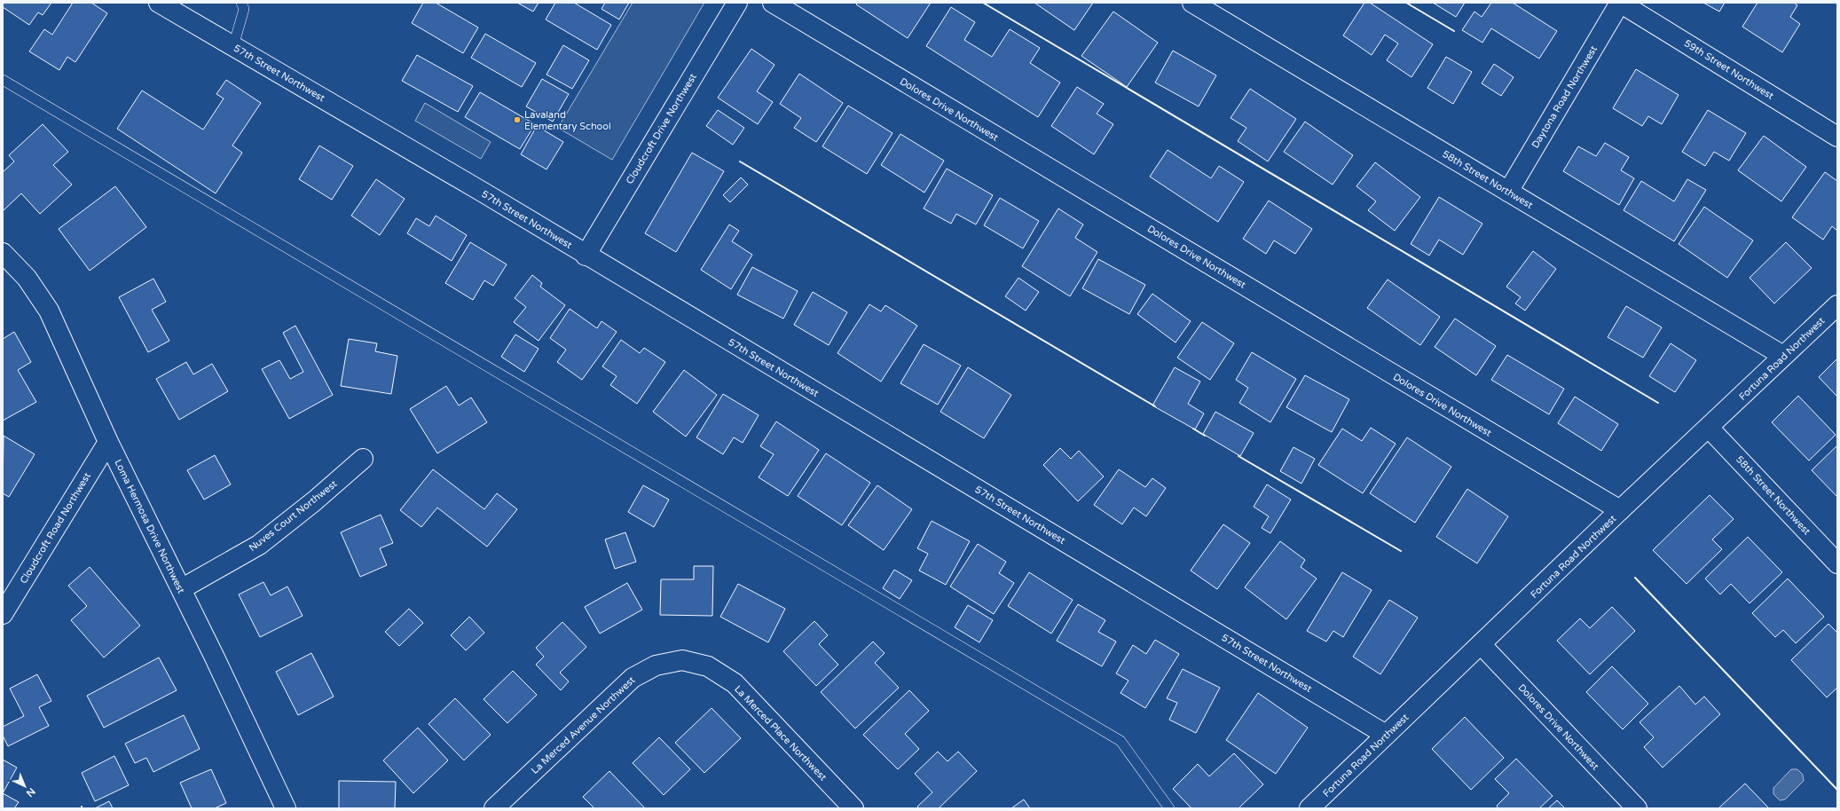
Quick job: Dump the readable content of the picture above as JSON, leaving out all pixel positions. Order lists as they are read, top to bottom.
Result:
{
  "streets": {
    "street": [
      "59th Street Northwest",
      "57th Street Northwest",
      "Daytona Road Northwest",
      "Dolores Drive Northwest",
      "Cloudcroft Drive Northwest",
      "58th Street Northwest",
      "Fortuna Road Northwest",
      "Nuves Court Northwest",
      "Loma Hermosa Drive Northwest",
      "Cloudcroft Road Northwest",
      "La Merced Avenue Northwest",
      "La Merced Place Northwest"
    ]
  },
  "crossings": [
    ["59th Street Northwest", "Daytona Road Northwest"],
    ["57th Street Northwest", "Cloudcroft Drive Northwest"],
    ["57th Street Northwest", "Fortuna Road Northwest"],
    ["Daytona Road Northwest", "58th Street Northwest"],
    ["Dolores Drive Northwest", "Fortuna Road Northwest"],
    ["58th Street Northwest", "Fortuna Road Northwest"],
    ["Nuves Court Northwest", "Loma Hermosa Drive Northwest"],
    ["Loma Hermosa Drive Northwest", "Cloudcroft Road Northwest"],
    ["La Merced Avenue Northwest", "La Merced Place Northwest"]
  ],
  "places": ["Lavaland Elementary School"],
  "north": "bottom right"
}
